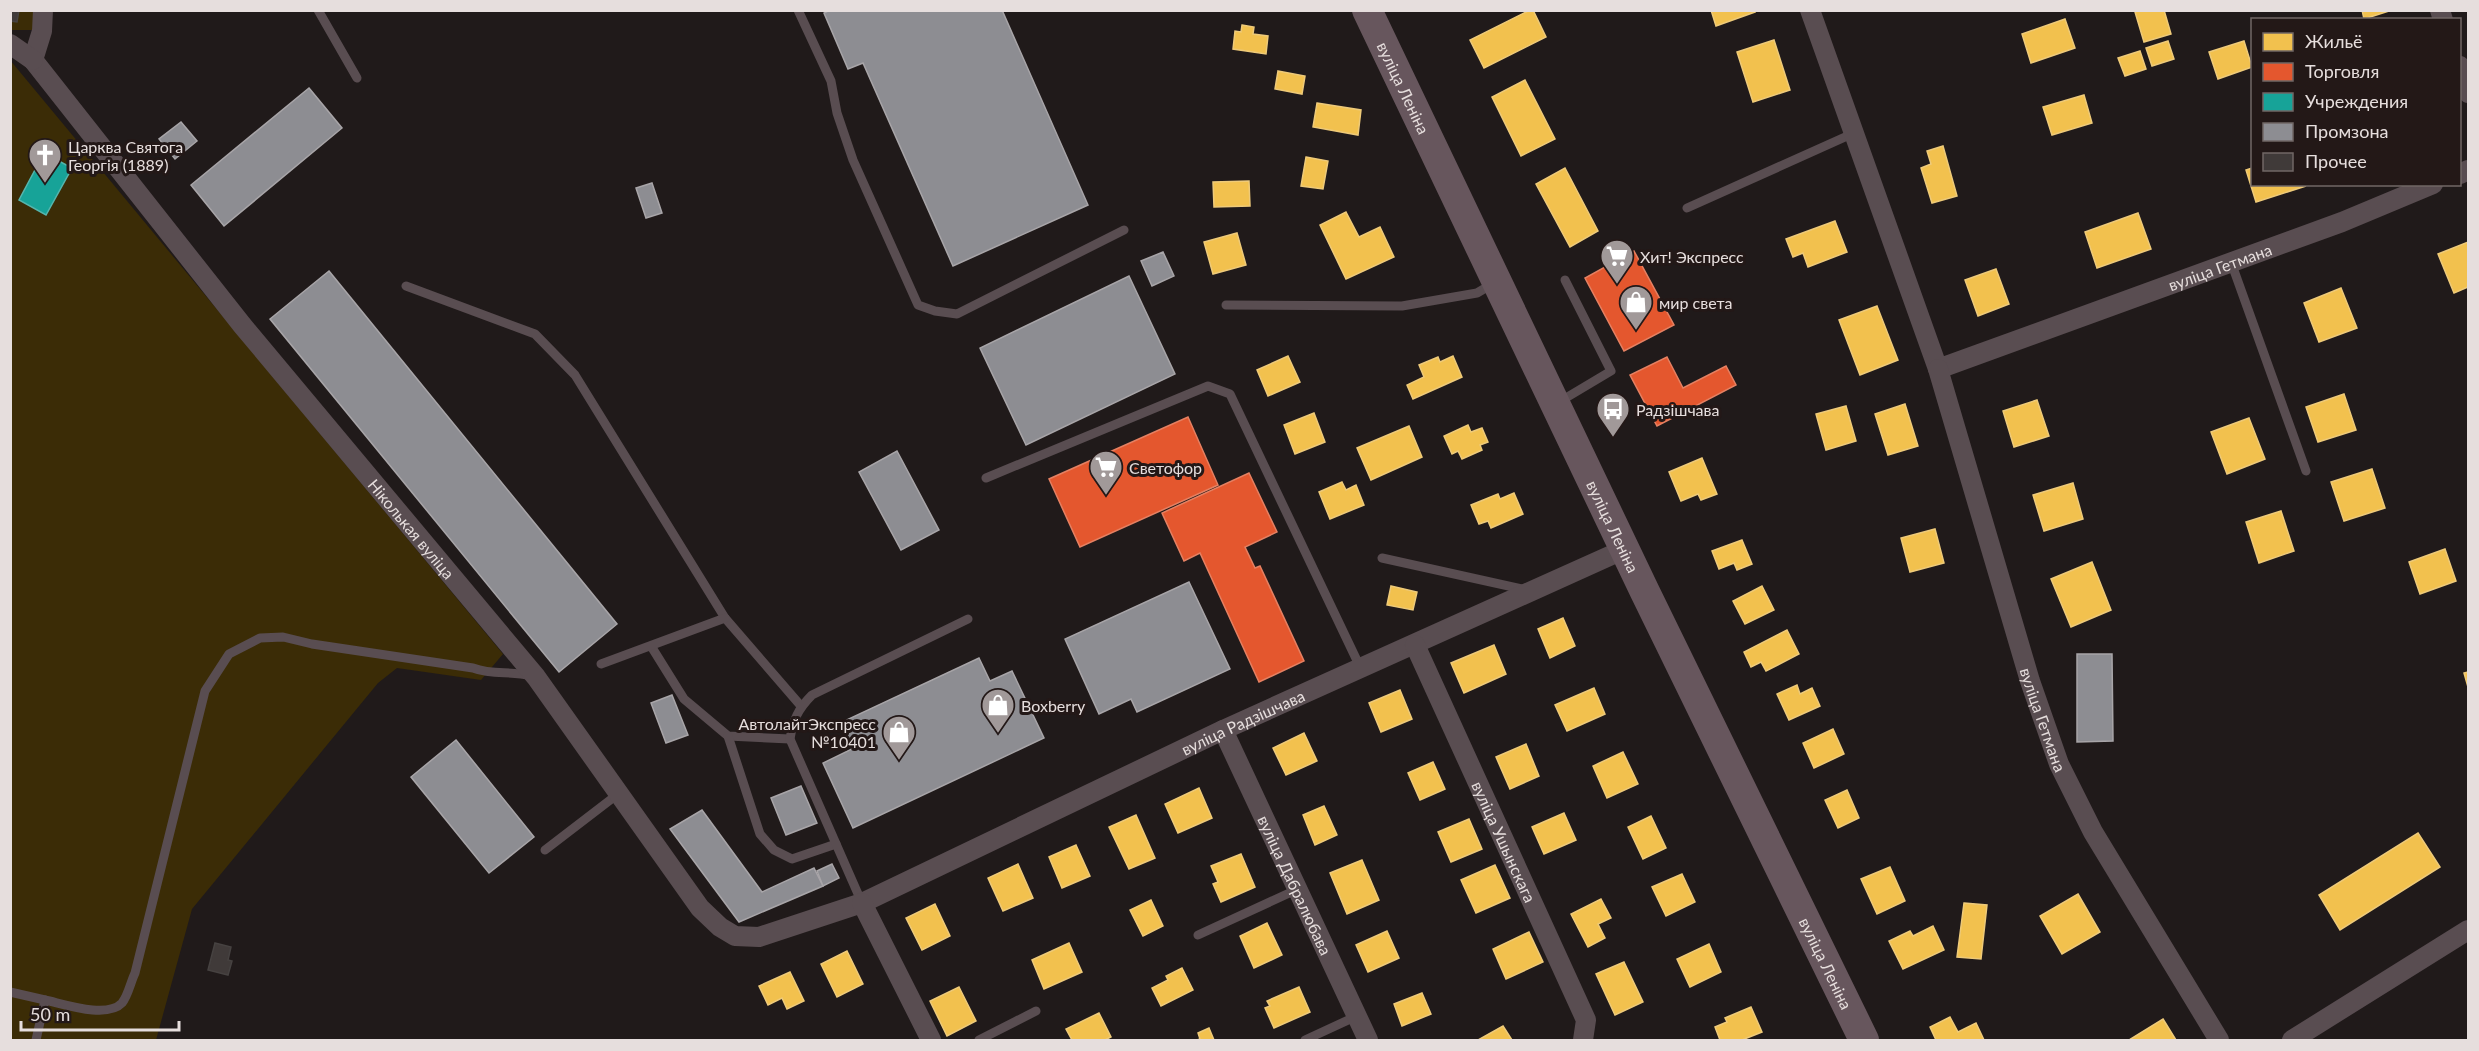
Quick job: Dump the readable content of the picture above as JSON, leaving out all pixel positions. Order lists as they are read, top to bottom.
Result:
{
  "streets": {
    "main road": ["вуліца Леніна"],
    "street": [
      "вуліца Гетмана",
      "Ніколькая вуліца",
      "вуліца Радзішчава",
      "вуліца Ушынскага",
      "вуліца Дабралюбава"
    ]
  },
  "crossings": [
    ["вуліца Леніна", "вуліца Радзішчава"],
    ["Ніколькая вуліца", "вуліца Радзішчава"],
    ["вуліца Радзішчава", "вуліца Ушынскага"],
    ["вуліца Радзішчава", "вуліца Дабралюбава"]
  ],
  "places": {
    "church": ["Царква Святога Георгія (1889)"],
    "supermarket": ["Хит! Экспресс", "Светофор"],
    "shop": ["мир света", "Boxberry", "АвтолайтЭкспресс №10401"],
    "bus stop": ["Радзішчава"]
  },
  "legend": [
    "Жильё",
    "Торговля",
    "Учреждения",
    "Промзона",
    "Прочее"
  ],
  "scale_bar": "50 m"
}
